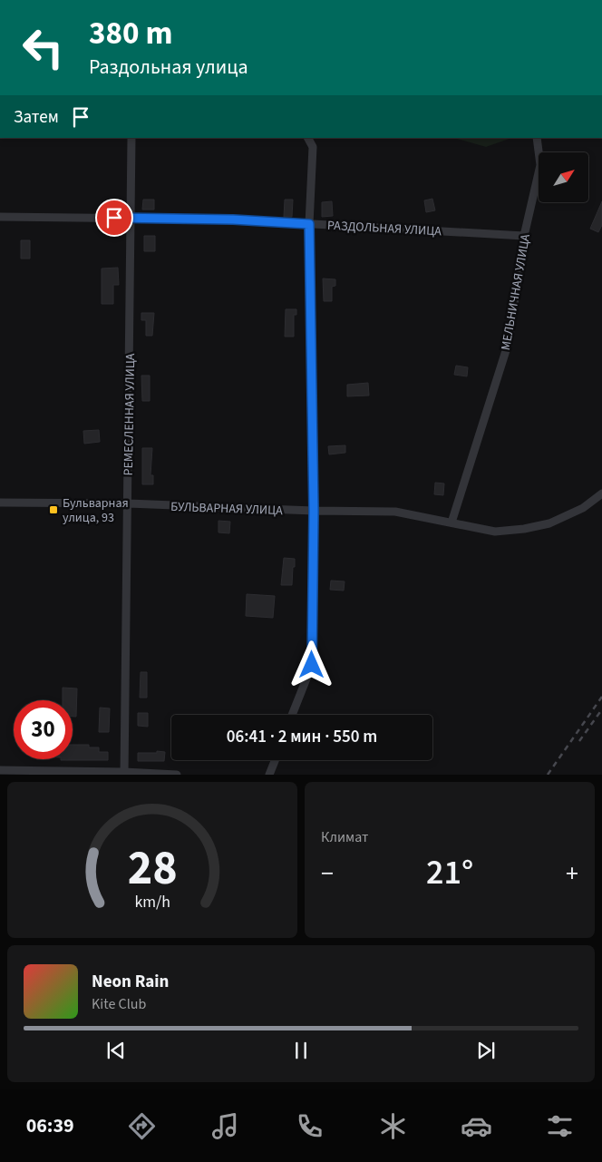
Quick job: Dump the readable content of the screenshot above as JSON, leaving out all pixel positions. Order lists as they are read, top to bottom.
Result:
{
  "streets": {
    "street": [
      "РАЗДОЛЬНАЯ УЛИЦА",
      "МЕЛЬНИЧНАЯ УЛИЦА",
      "РЕМЕСЛЕННАЯ УЛИЦА",
      "БУЛЬВАРНАЯ УЛИЦА"
    ]
  },
  "crossings": [
    ["РАЗДОЛЬНАЯ УЛИЦА", "МЕЛЬНИЧНАЯ УЛИЦА"],
    ["РАЗДОЛЬНАЯ УЛИЦА", "РЕМЕСЛЕННАЯ УЛИЦА"],
    ["МЕЛЬНИЧНАЯ УЛИЦА", "БУЛЬВАРНАЯ УЛИЦА"],
    ["РЕМЕСЛЕННАЯ УЛИЦА", "БУЛЬВАРНАЯ УЛИЦА"]
  ],
  "places": {
    "transit": ["Бульварная улица, 93"]
  },
  "north": "top right",
  "page": {
    "turn": ["380 m", "Раздольная улица"],
    "then": "Затем",
    "limit": "30",
    "trip": "06:41 · 2 мин · 550 m",
    "tile": "Климат",
    "heat": ["−", "21°", "+"],
    "song": ["Neon Rain", "Kite Club"],
    "tabs": "06:39",
    "gauge": ["28", "km/h"]
  }
}
